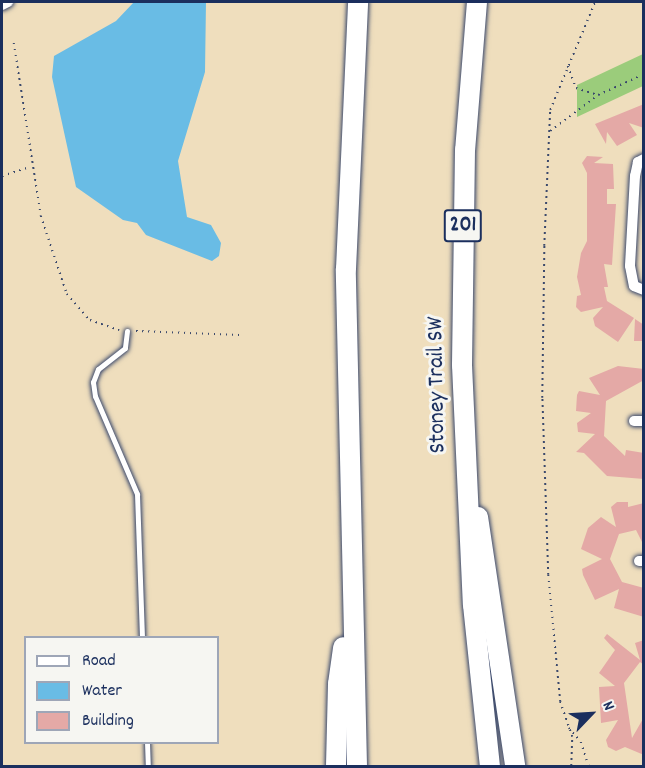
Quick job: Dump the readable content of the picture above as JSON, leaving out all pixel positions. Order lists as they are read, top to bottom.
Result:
{
  "streets": {
    "highway": ["201", "Stoney Trail SW"]
  },
  "legend": ["Road", "Water", "Building"],
  "north": "top right"
}
